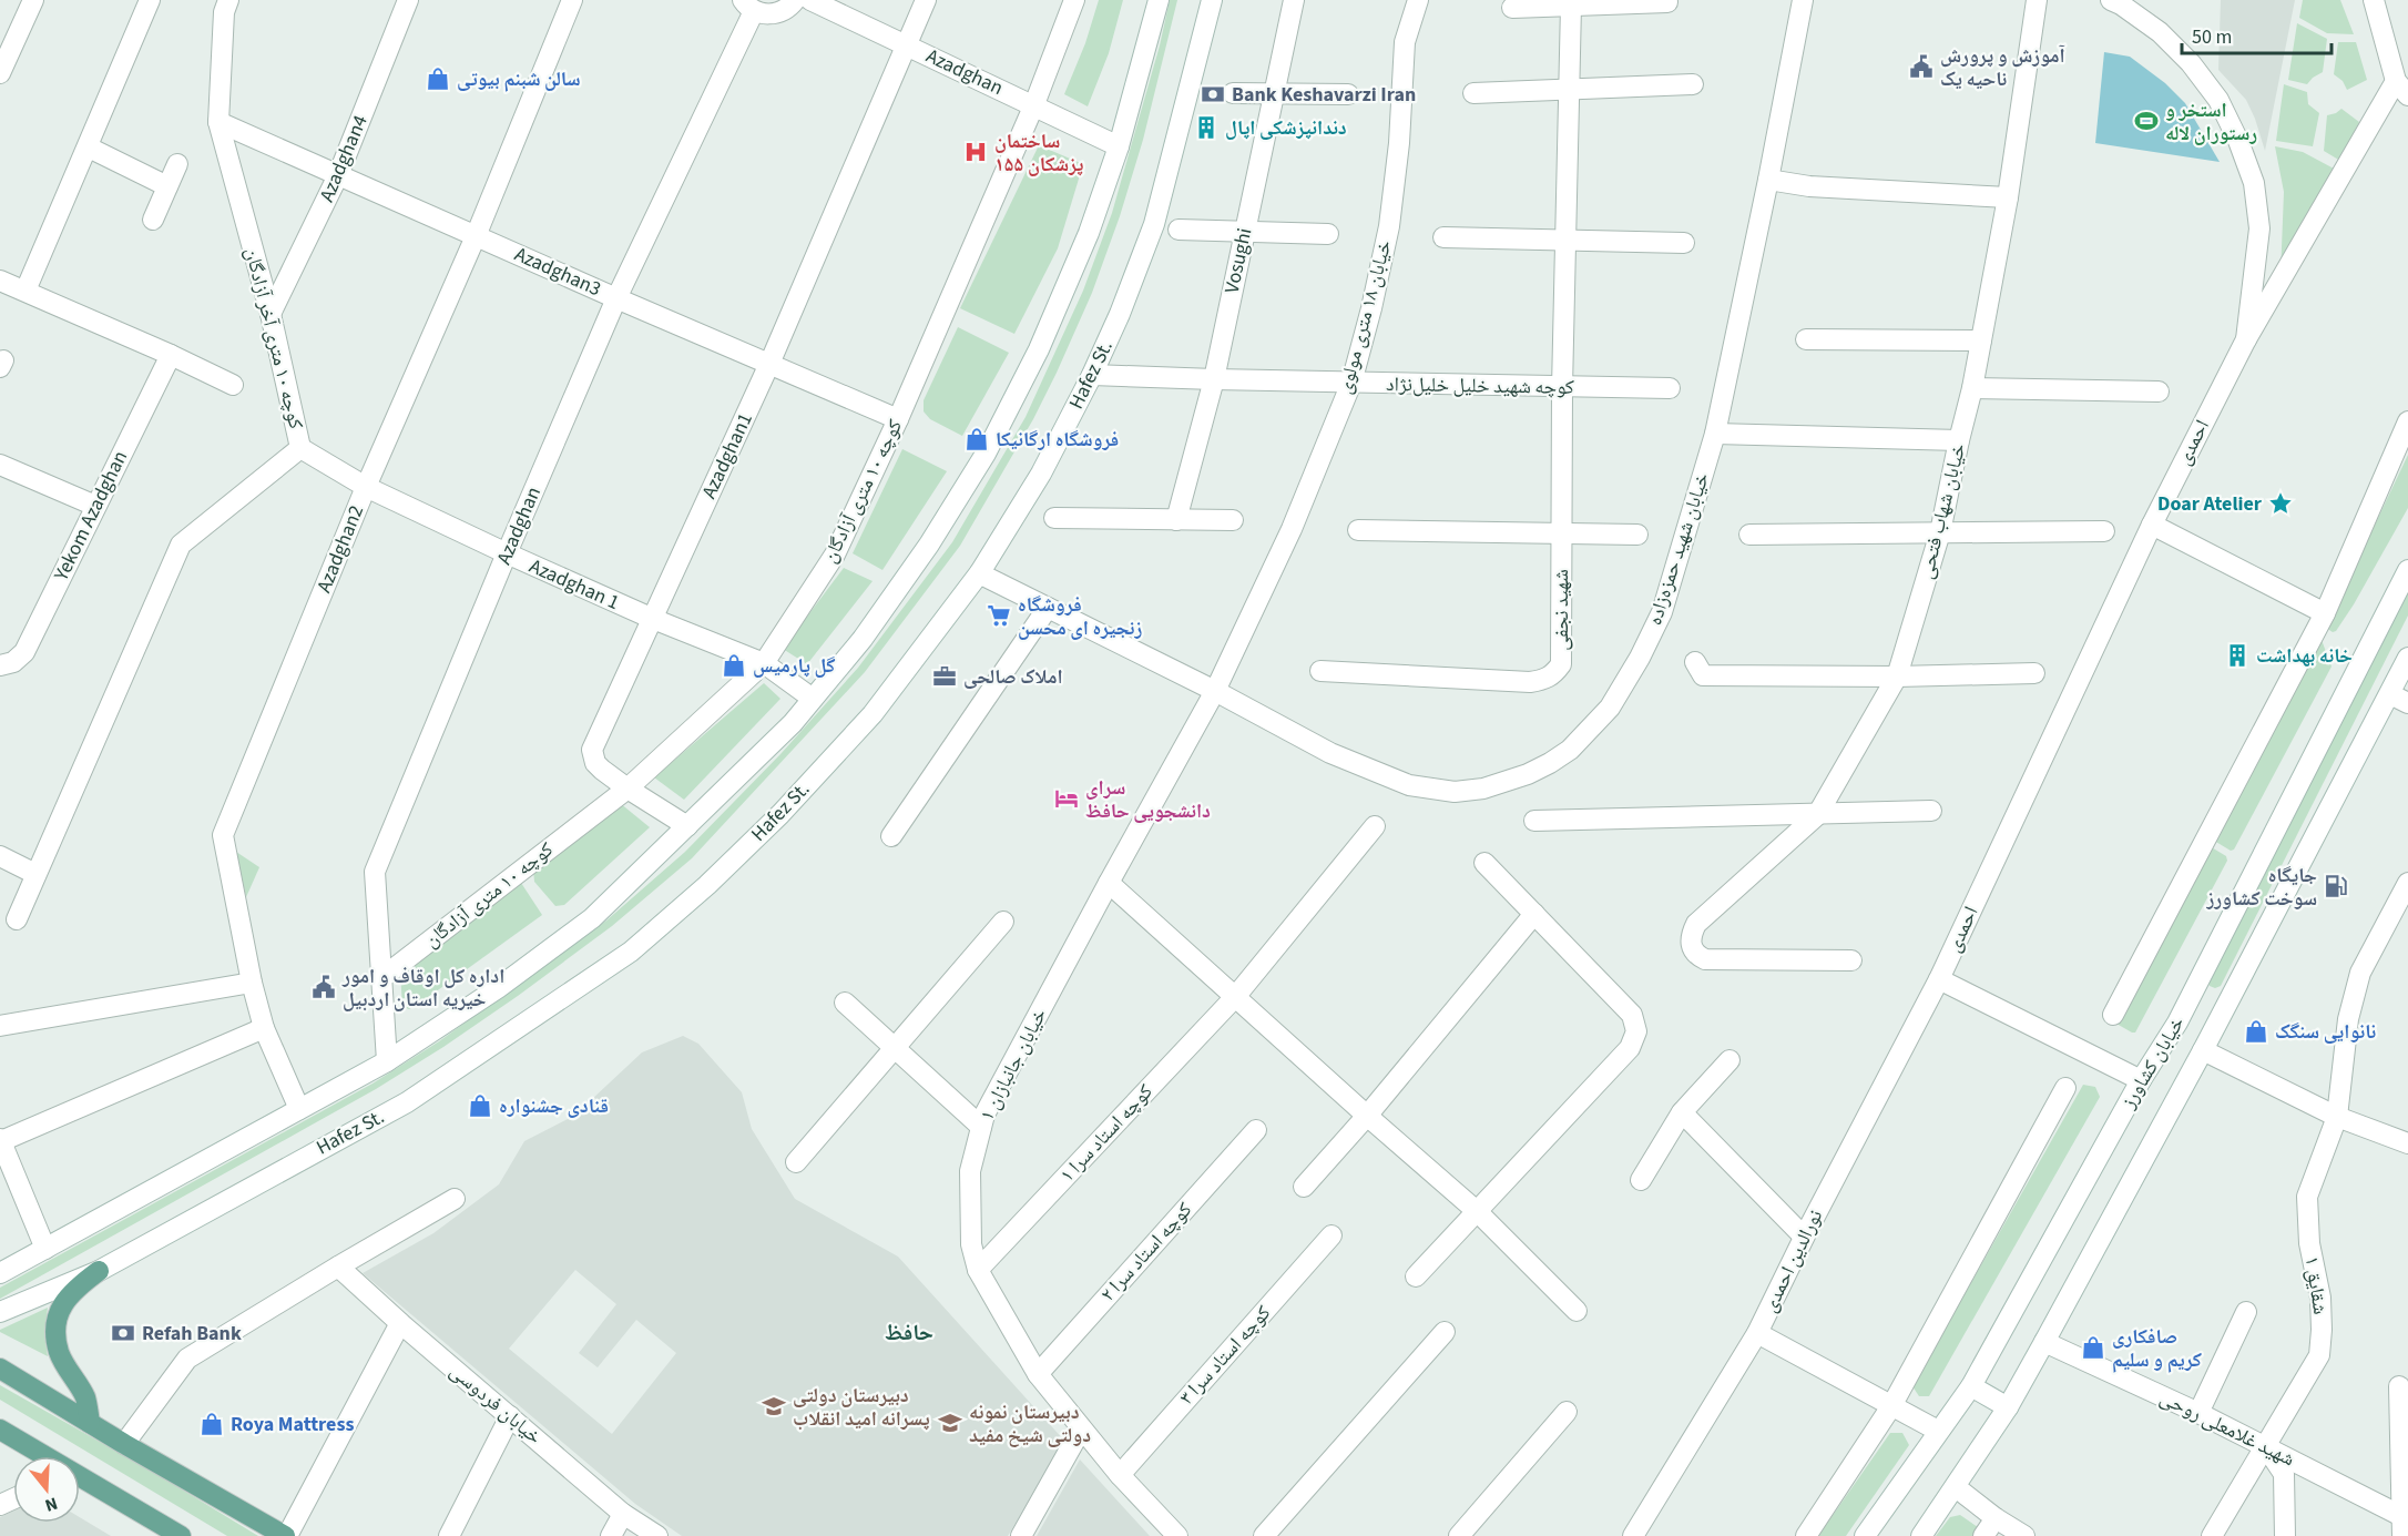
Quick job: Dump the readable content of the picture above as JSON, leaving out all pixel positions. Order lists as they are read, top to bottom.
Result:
{
  "streets": {
    "street": [
      "Azadghan",
      "Azadghan4",
      "Vosughi",
      "Azadghan3",
      "خیابان ۱۸ متری مولوی",
      "کوچه ۱۰ متری آخر آزادگان",
      "Hafez St.",
      "کوچه شهید خلیل خلیل‌نژاد",
      "احمدی",
      "Azadghan1",
      "کوچه ۱۰ متری آزادگان",
      "خیابان شهاب فتحی",
      "Yekom Azadghan",
      "Azadghan2",
      "خیابان شهید حمزه‌زاده",
      "Azadghan 1",
      "شهید نجفی",
      "خیابان کشاورز",
      "خیابان جانبازان ۱",
      "کوچه استاد سرا ۱",
      "کوچه استاد سرا ۲",
      "نورالدین احمدی",
      "شقایق ۱",
      "کوچه استاد سرا ۳",
      "خیابان فردوسی",
      "شهید غلامعلی روحی"
    ]
  },
  "crossings": [
    ["Azadghan", "Azadghan3"],
    ["Azadghan", "Azadghan1"],
    ["Azadghan", "کوچه ۱۰ متری آزادگان"],
    ["Azadghan", "Azadghan 1"],
    ["Azadghan4", "Azadghan3"],
    ["Azadghan4", "کوچه ۱۰ متری آخر آزادگان"],
    ["Vosughi", "کوچه شهید خلیل خلیل‌نژاد"],
    ["Azadghan3", "کوچه ۱۰ متری آخر آزادگان"],
    ["Azadghan3", "Azadghan1"],
    ["Azadghan3", "کوچه ۱۰ متری آزادگان"],
    ["Azadghan3", "Azadghan2"],
    ["خیابان ۱۸ متری مولوی", "کوچه شهید خلیل خلیل‌نژاد"],
    ["خیابان ۱۸ متری مولوی", "خیابان شهید حمزه‌زاده"],
    ["خیابان ۱۸ متری مولوی", "خیابان جانبازان ۱"],
    ["کوچه ۱۰ متری آخر آزادگان", "Azadghan 1"],
    ["Hafez St.", "کوچه شهید خلیل خلیل‌نژاد"],
    ["Hafez St.", "خیابان شهید حمزه‌زاده"],
    ["کوچه شهید خلیل خلیل‌نژاد", "شهید نجفی"],
    ["احمدی", "نورالدین احمدی"],
    ["Azadghan1", "کوچه ۱۰ متری آزادگان"],
    ["Azadghan1", "Azadghan 1"],
    ["کوچه ۱۰ متری آزادگان", "Azadghan 1"],
    ["Azadghan2", "Azadghan 1"],
    ["خیابان شهید حمزه‌زاده", "خیابان جانبازان ۱"],
    ["خیابان کشاورز", "شهید غلامعلی روحی"],
    ["خیابان جانبازان ۱", "کوچه استاد سرا ۱"],
    ["خیابان جانبازان ۱", "کوچه استاد سرا ۲"],
    ["خیابان جانبازان ۱", "کوچه استاد سرا ۳"],
    ["شقایق ۱", "شهید غلامعلی روحی"]
  ],
  "districts": ["حافظ"],
  "places": {
    "public building": ["آموزش و پرورش ناحیه یک", "اداره کل اوقاف و امور خیریه استان اردبیل"],
    "shop": [
      "سالن شبنم بیوتی",
      "فروشگاه ارگانیکا",
      "گل پارمیس",
      "نانوایی سنگک",
      "قنادی جشنواره",
      "صافکاری کریم و سلیم",
      "Roya Mattress"
    ],
    "bank": ["Bank Keshavarzi Iran", "Refah Bank"],
    "sports": ["استخر و رستوران لاله"],
    "building": ["دندانپزشکی اپال", "خانه بهداشت"],
    "hospital": ["ساختمان پزشکان ۱۵۵"],
    "place": ["Doar Atelier"],
    "supermarket": ["فروشگاه زنجیره ای محسن"],
    "office": ["املاک صالحی"],
    "hotel": ["سرای دانشجویی حافظ"],
    "fuel station": ["جایگاه سوخت کشاورز"],
    "school or university": ["دبیرستان دولتی پسرانه امید انقلاب", "دبیرستان نمونه دولتی شیخ مفید"]
  },
  "scale_bar": "50 m",
  "north": "bottom"
}
